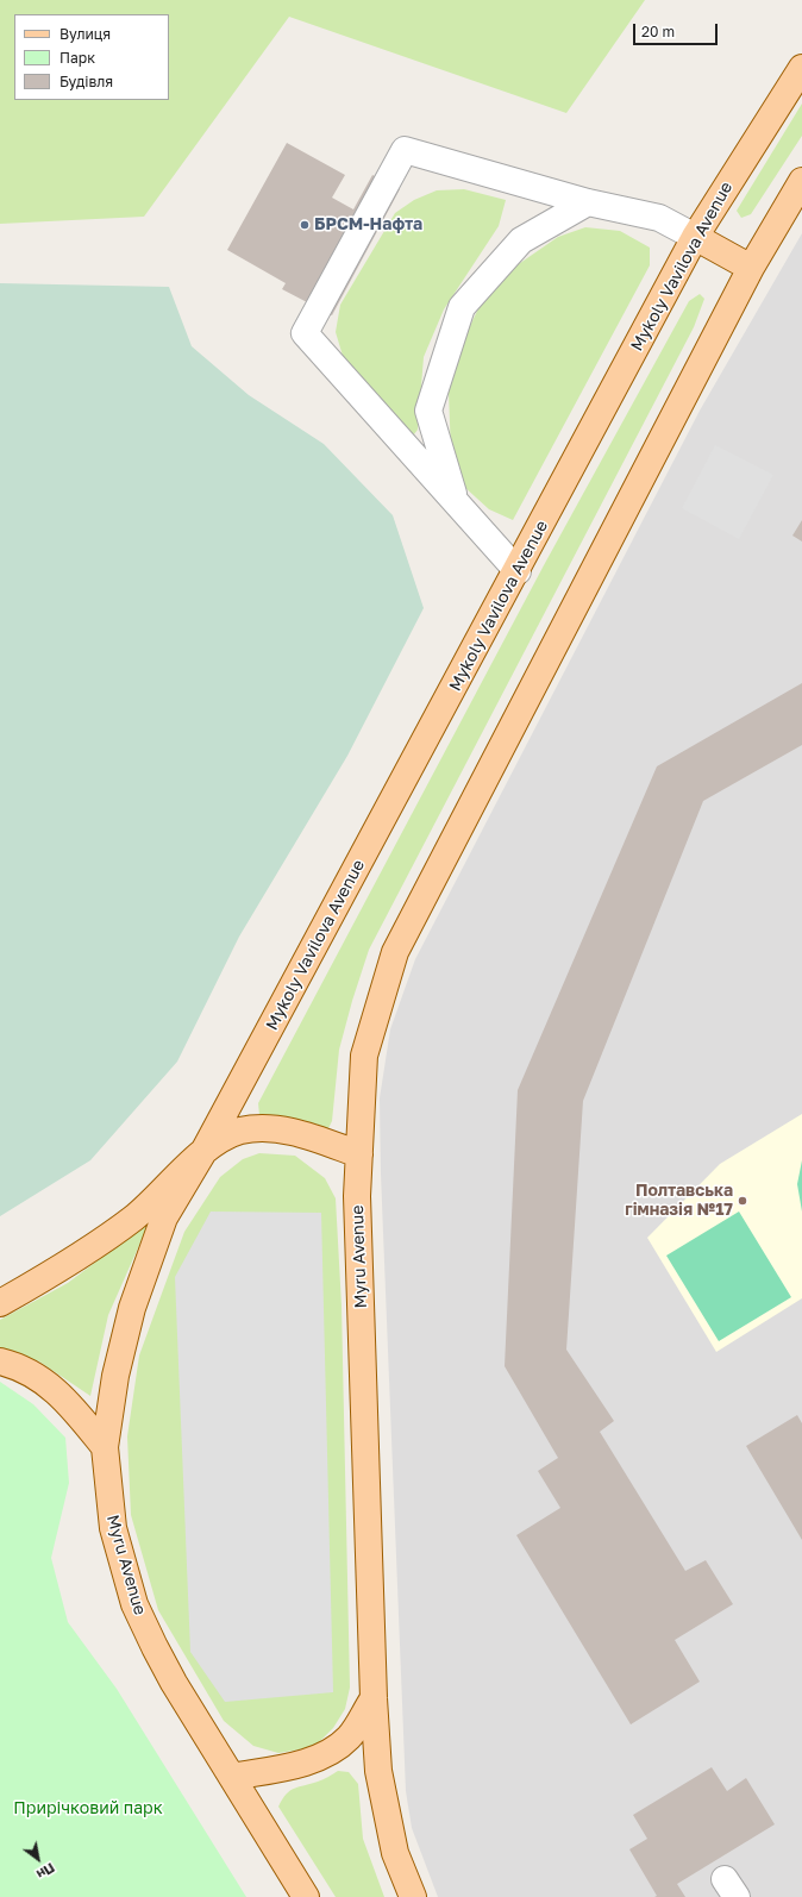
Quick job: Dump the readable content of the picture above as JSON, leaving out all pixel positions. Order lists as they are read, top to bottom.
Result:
{
  "streets": {
    "main road": ["Mykoly Vavilova Avenue", "Myru Avenue"]
  },
  "crossings": [
    ["Mykoly Vavilova Avenue", "Myru Avenue"]
  ],
  "parks": ["Прирічковий парк"],
  "places": ["БРСМ-Нафта", "Полтавська гімназія №17"],
  "legend": ["Вулиця", "Парк", "Будівля"],
  "scale_bar": "20 m",
  "north": "bottom right"
}
